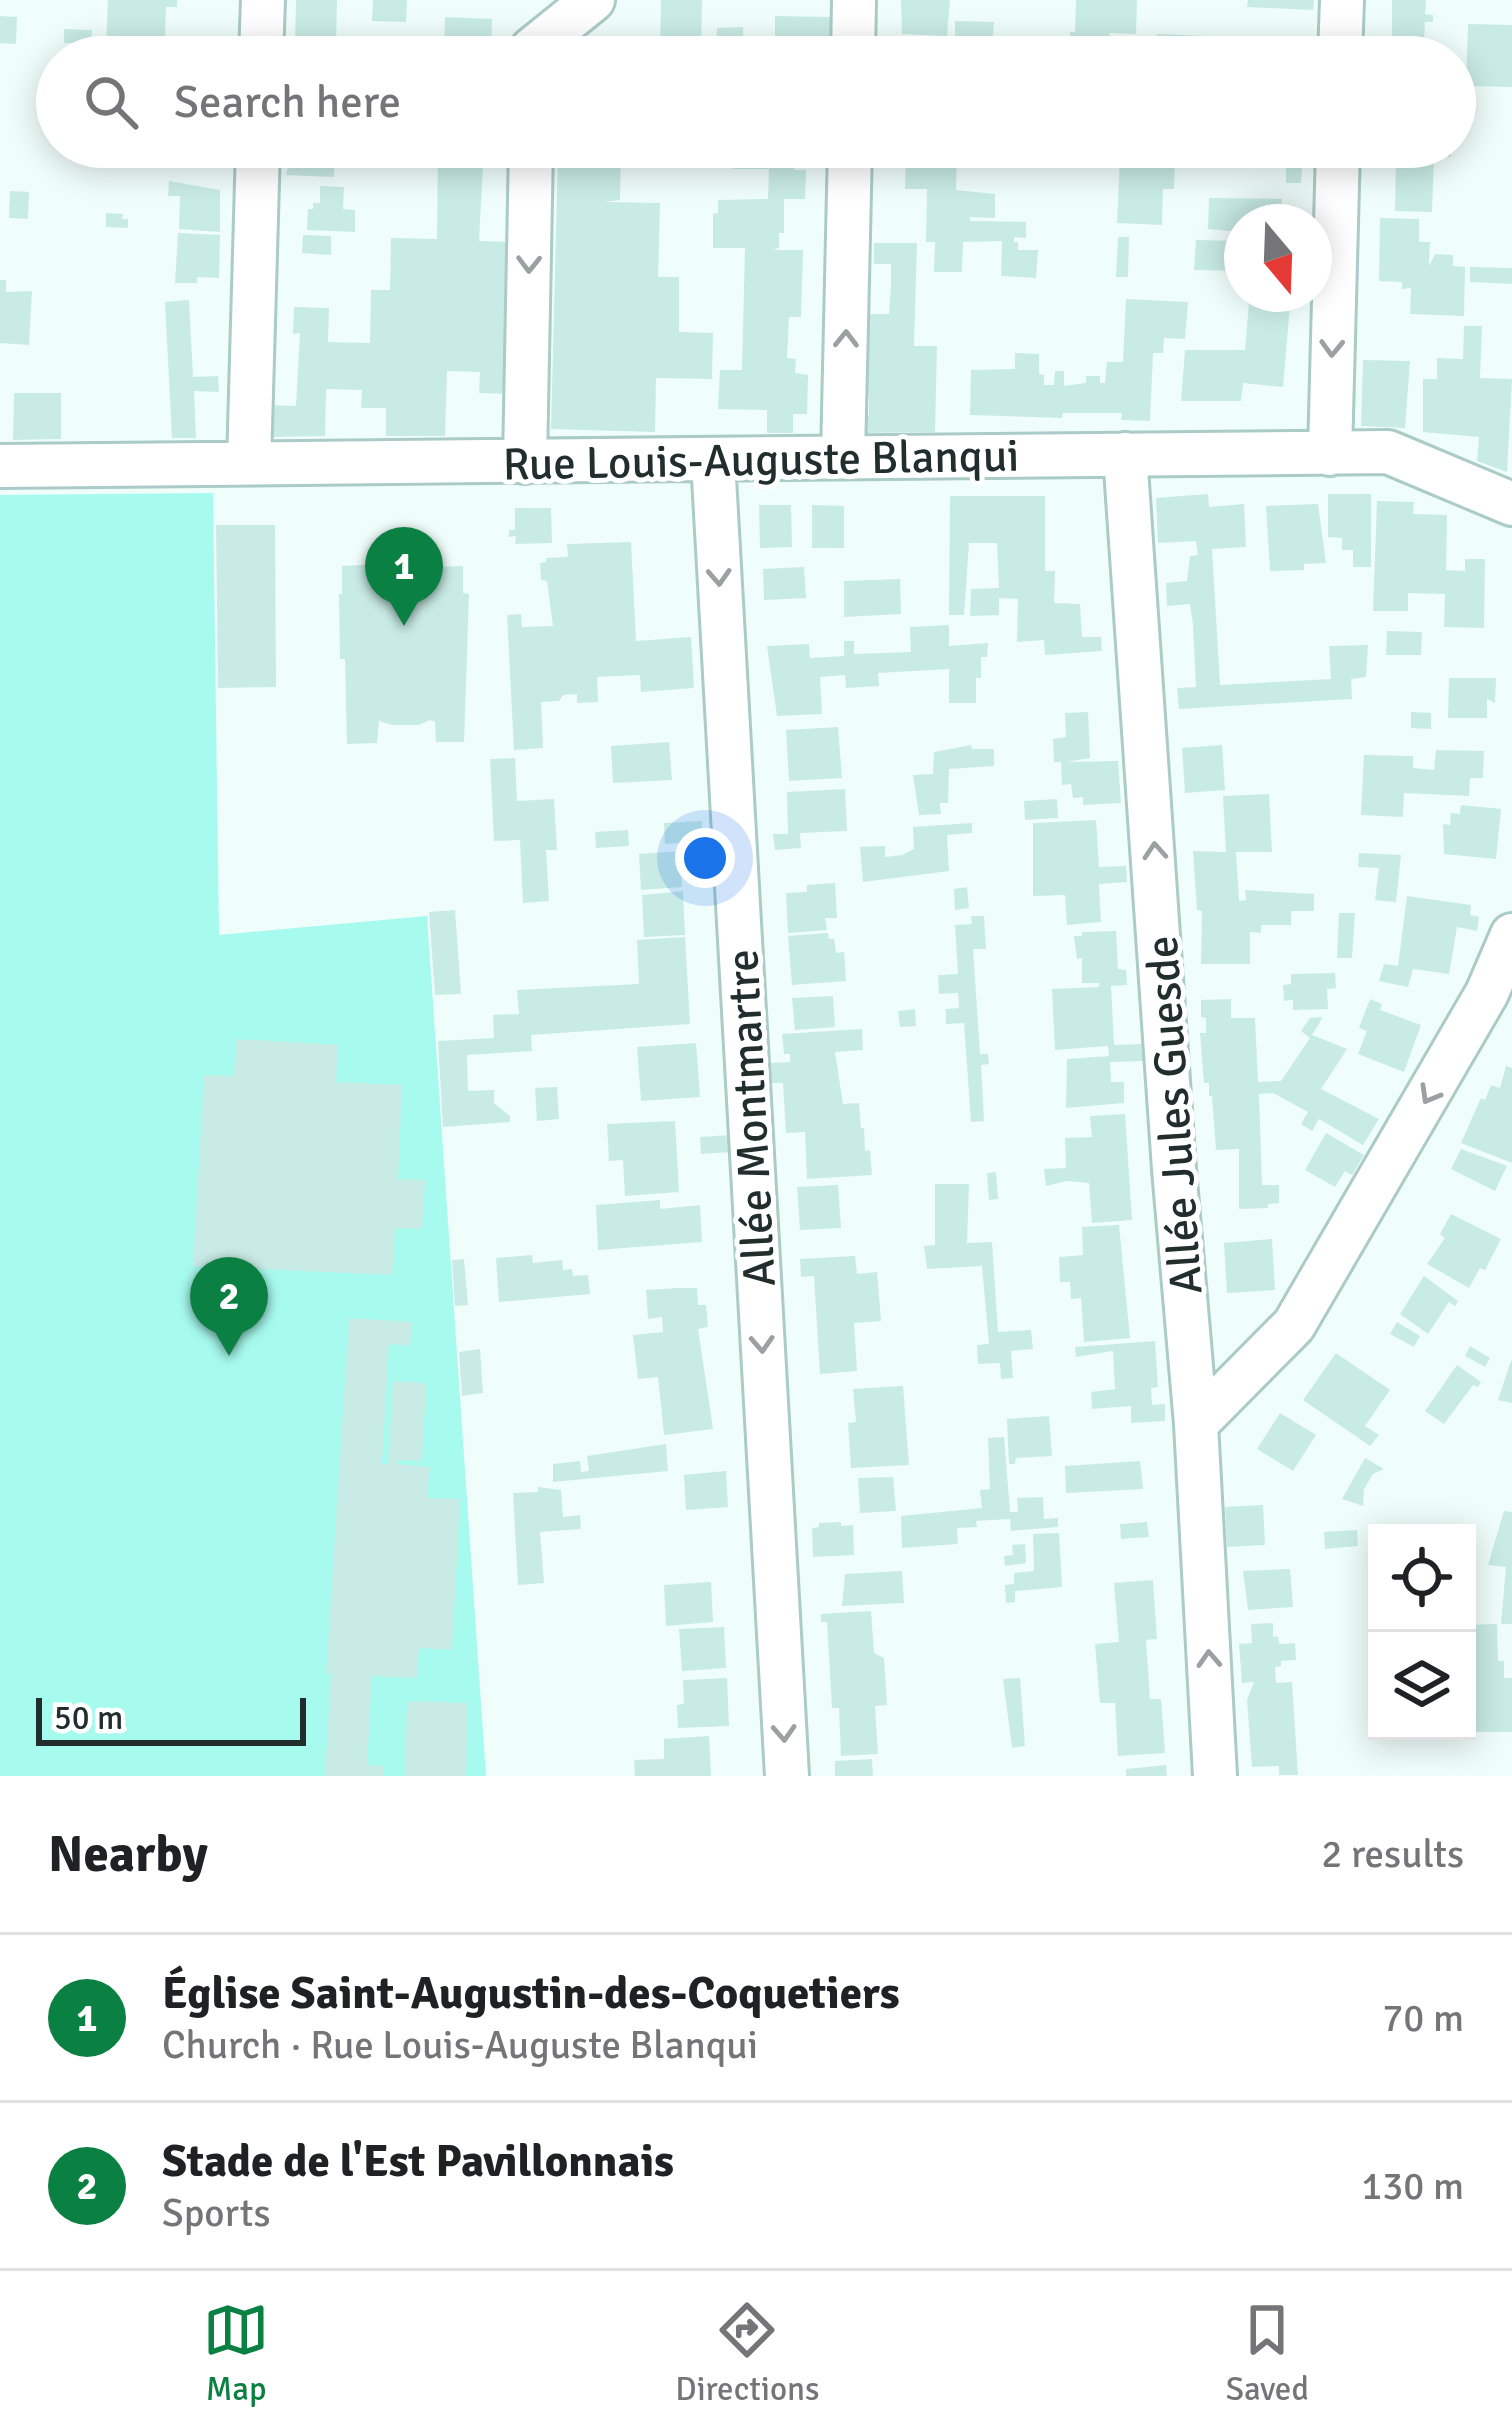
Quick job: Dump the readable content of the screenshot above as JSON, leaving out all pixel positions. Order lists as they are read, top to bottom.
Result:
{
  "streets": {
    "street": ["Rue Louis-Auguste Blanqui", "Allée Jules Guesde", "Allée Montmartre"]
  },
  "crossings": [
    ["Rue Louis-Auguste Blanqui", "Allée Jules Guesde"],
    ["Rue Louis-Auguste Blanqui", "Allée Montmartre"]
  ],
  "one_way": ["Allée Jules Guesde", "Allée Montmartre"],
  "scale_bar": "50 m",
  "north": "bottom",
  "page": {
    "search": "Search here",
    "pins": ["1", "2"],
    "scale": "50 m",
    "heading": ["Nearby", "2 results"],
    "list": [
      {
        "mark": "1",
        "name": "Église Saint-Augustin-des-Coquetiers",
        "note": "Church · Rue Louis-Auguste Blanqui",
        "value": "70 m"
      },
      {
        "mark": "2",
        "name": "Stade de l'Est Pavillonnais",
        "note": "Sports",
        "value": "130 m"
      }
    ],
    "nav": ["Map", "Directions", "Saved"]
  }
}
